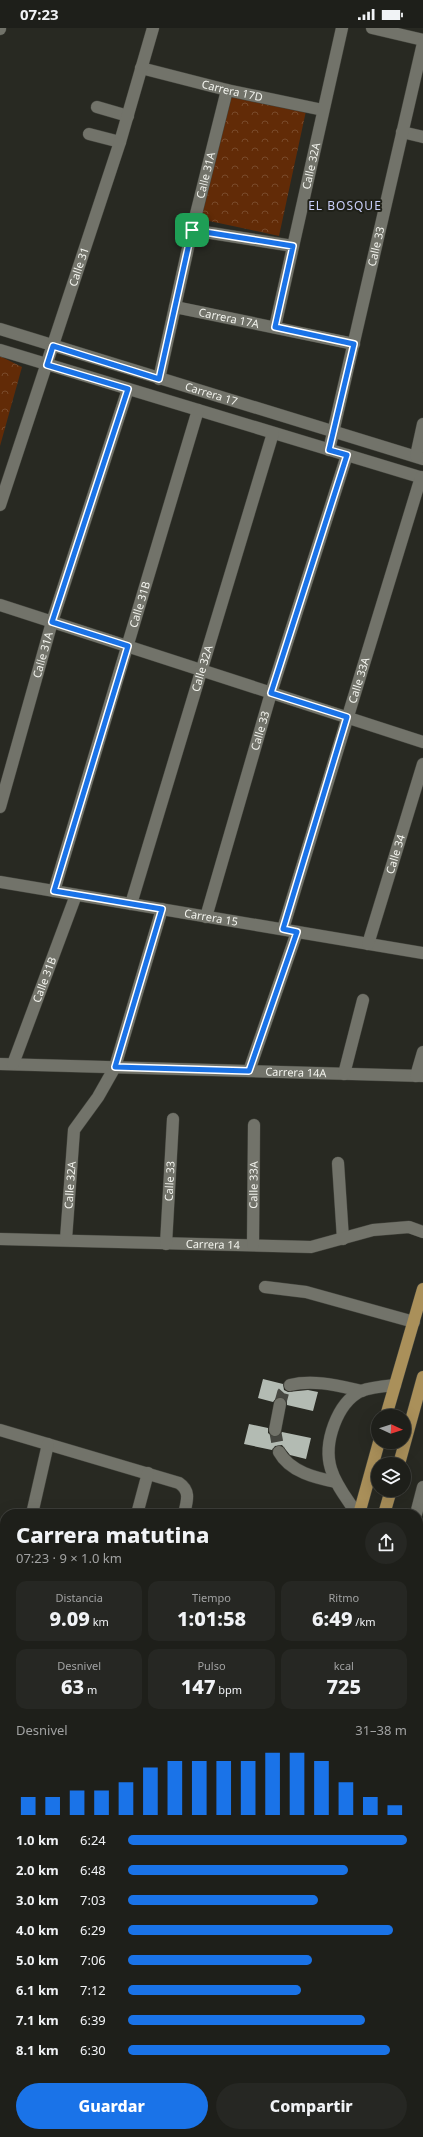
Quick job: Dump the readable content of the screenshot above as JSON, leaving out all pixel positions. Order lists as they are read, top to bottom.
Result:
{
  "streets": {
    "street": [
      "Carrera 17D",
      "Calle 32A",
      "Calle 31A",
      "Calle 33",
      "Calle 31",
      "Carrera 17A",
      "Carrera 17",
      "Calle 31B",
      "Calle 33A",
      "Calle 34",
      "Carrera 15",
      "Carrera 14A",
      "Carrera 14"
    ]
  },
  "crossings": [
    ["Carrera 17D", "Calle 32A"],
    ["Carrera 17D", "Calle 31A"],
    ["Carrera 17D", "Calle 31"],
    ["Calle 32A", "Carrera 17A"],
    ["Calle 32A", "Carrera 17"],
    ["Calle 32A", "Carrera 15"],
    ["Calle 32A", "Carrera 14A"],
    ["Calle 32A", "Carrera 14"],
    ["Calle 31A", "Carrera 17A"],
    ["Calle 31A", "Carrera 17"],
    ["Calle 33", "Carrera 17A"],
    ["Calle 33", "Carrera 17"],
    ["Calle 33", "Carrera 15"],
    ["Calle 33", "Carrera 14"],
    ["Calle 31", "Carrera 17"],
    ["Carrera 17", "Calle 31B"],
    ["Carrera 17", "Calle 33A"],
    ["Calle 31B", "Carrera 15"],
    ["Calle 31B", "Carrera 14A"],
    ["Calle 33A", "Carrera 15"],
    ["Calle 33A", "Carrera 14"],
    ["Calle 34", "Carrera 15"]
  ],
  "districts": ["EL BOSQUE"],
  "north": "right",
  "page": {
    "status": "07:23",
    "heading": ["Carrera matutina", "07:23 · 9 × 1.0 km"],
    "stats": [
      ["Distancia", "9.09 km"],
      ["Tiempo", "1:01:58"],
      ["Ritmo", "6:49 /km"],
      ["Desnivel", "63 m"],
      ["Pulso", "147 bpm"],
      ["kcal", "725"]
    ],
    "chart": ["Desnivel", "31–38 m"],
    "list": [
      {
        "name": "1.0 km",
        "note": "6:24"
      },
      {
        "name": "2.0 km",
        "note": "6:48"
      },
      {
        "name": "3.0 km",
        "note": "7:03"
      },
      {
        "name": "4.0 km",
        "note": "6:29"
      },
      {
        "name": "5.0 km",
        "note": "7:06"
      },
      {
        "name": "6.1 km",
        "note": "7:12"
      },
      {
        "name": "7.1 km",
        "note": "6:39"
      },
      {
        "name": "8.1 km",
        "note": "6:30"
      }
    ],
    "buttons": ["Guardar", "Compartir"]
  }
}
